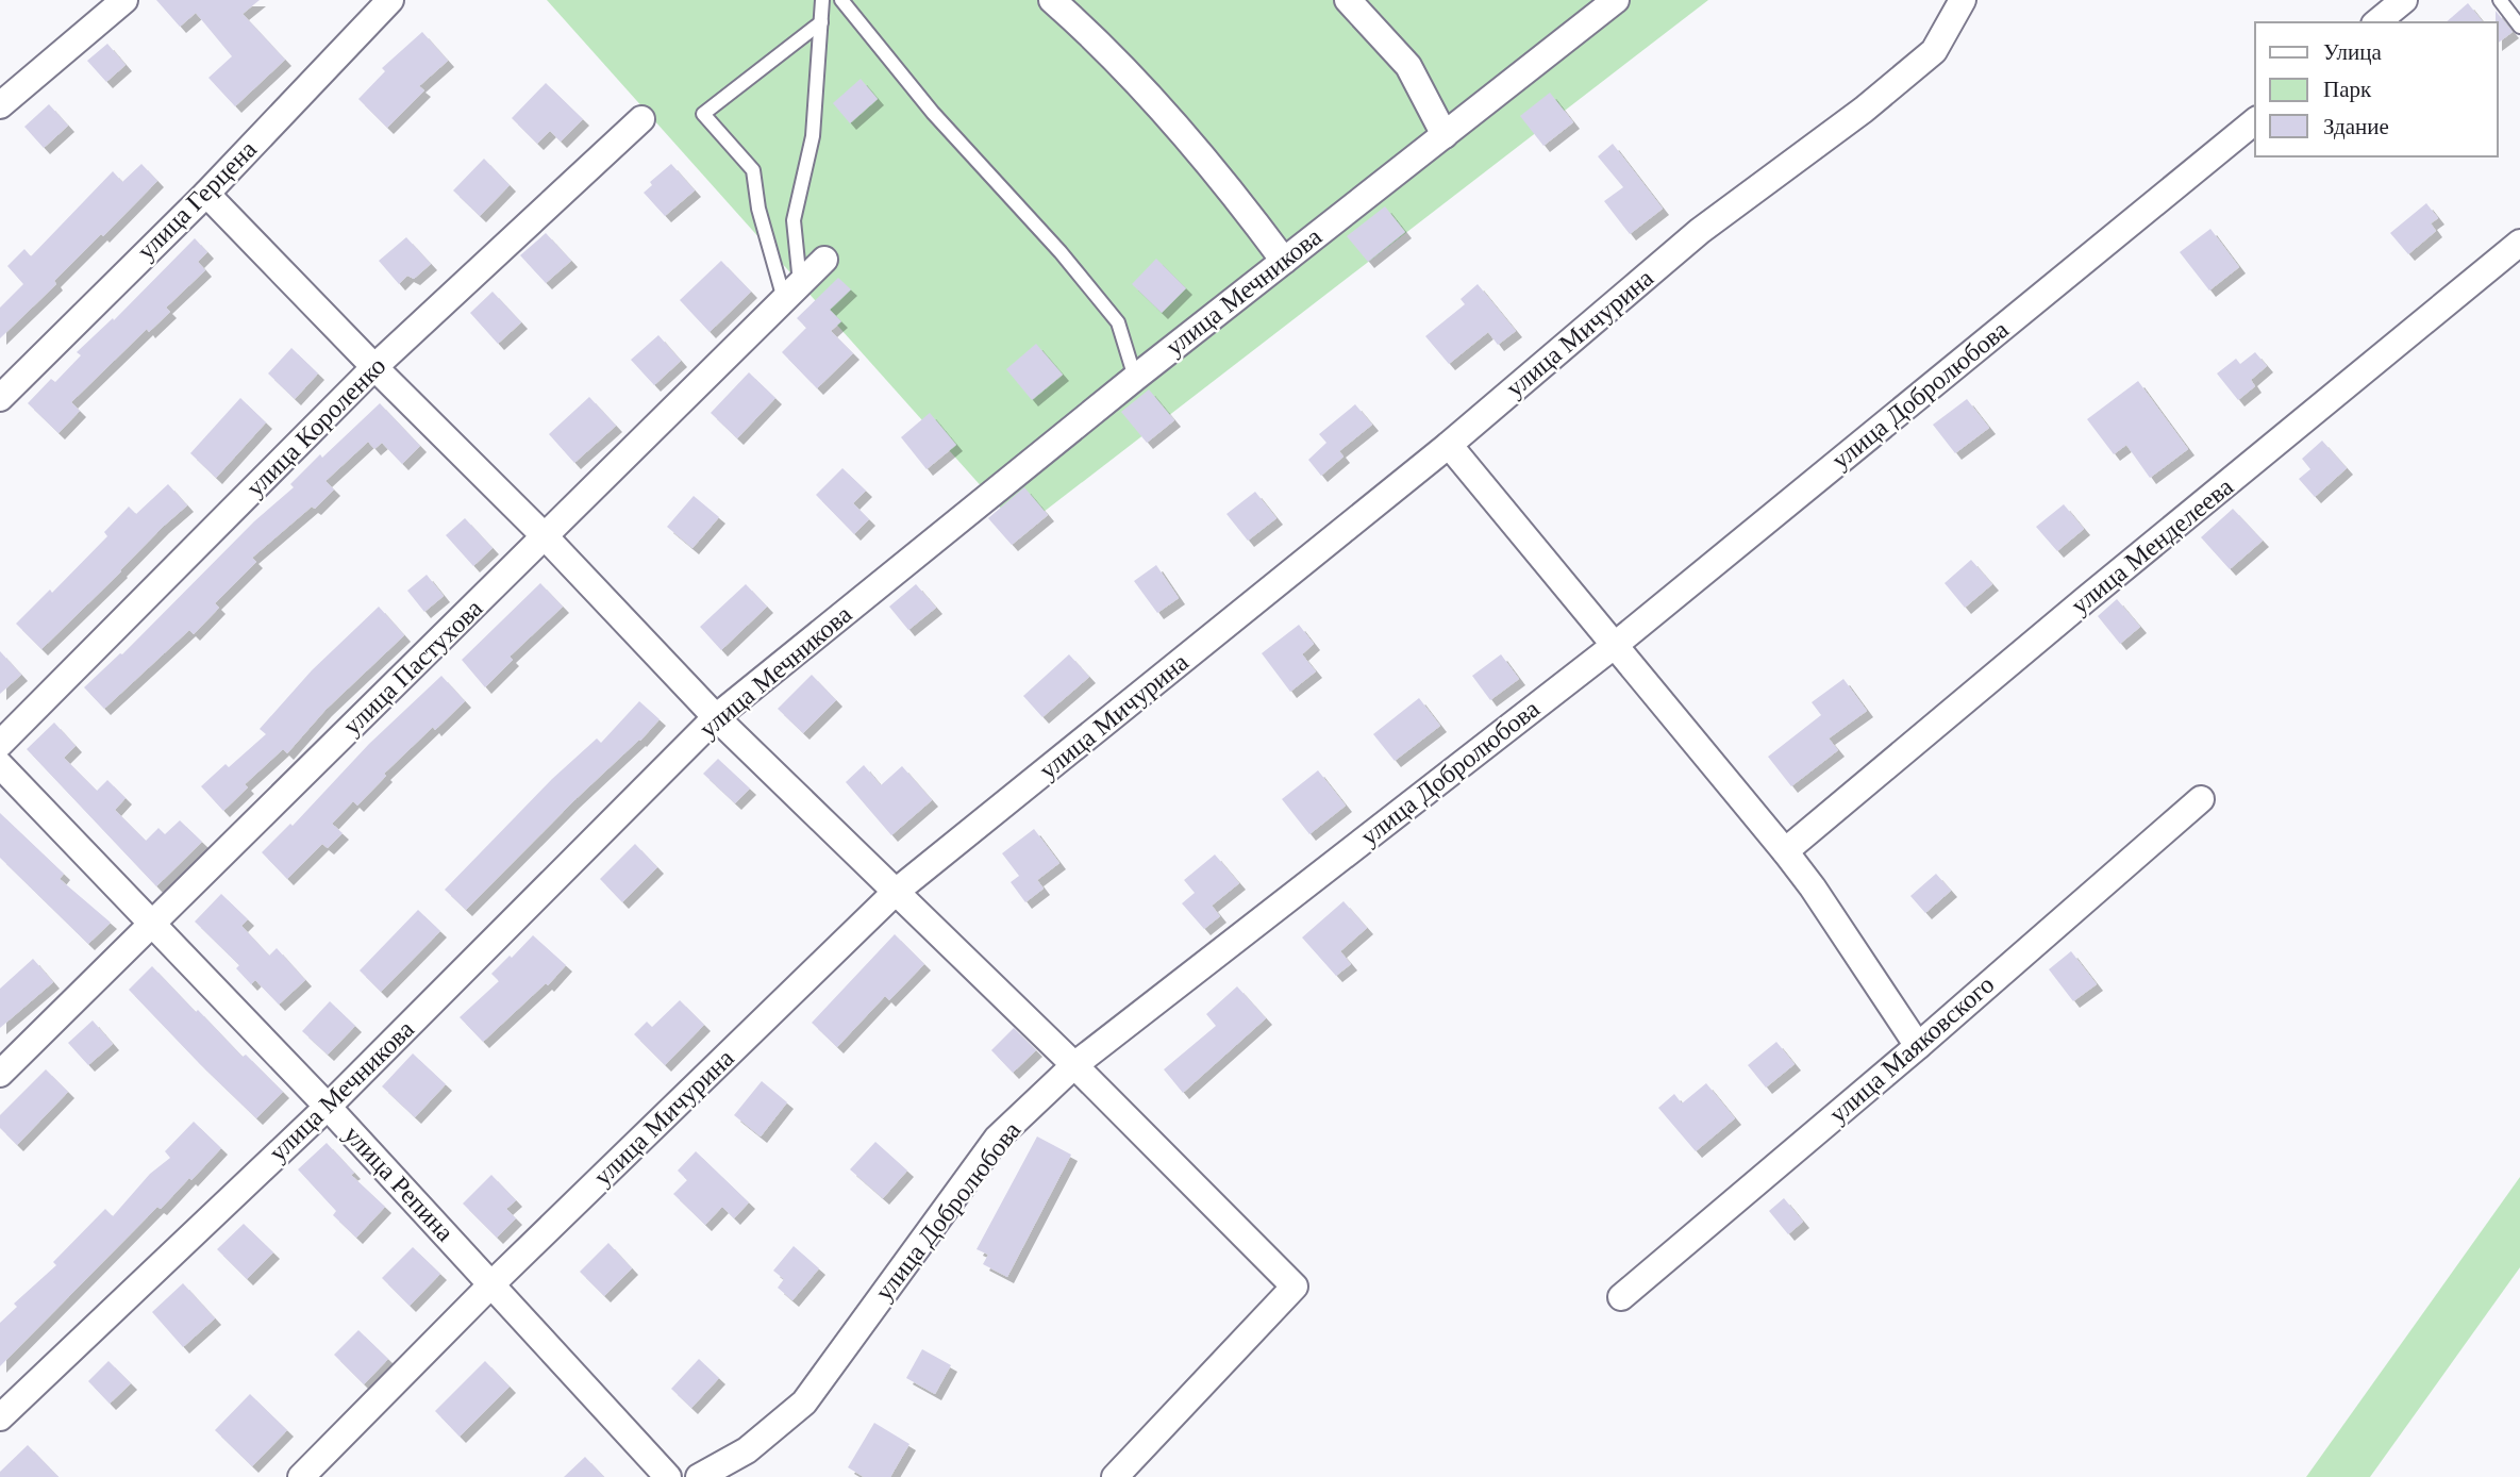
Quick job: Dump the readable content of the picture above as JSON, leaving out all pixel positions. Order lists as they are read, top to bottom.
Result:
{
  "streets": {
    "street": [
      "улица Герцена",
      "улица Мечникова",
      "улица Мичурина",
      "улица Добролюбова",
      "улица Короленко",
      "улица Менделеева",
      "улица Пастухова",
      "улица Маяковского",
      "улица Репина"
    ]
  },
  "crossings": [
    ["улица Мечникова", "улица Репина"],
    ["улица Мичурина", "улица Репина"],
    ["улица Пастухова", "улица Репина"]
  ],
  "legend": ["Улица", "Парк", "Здание"]
}
